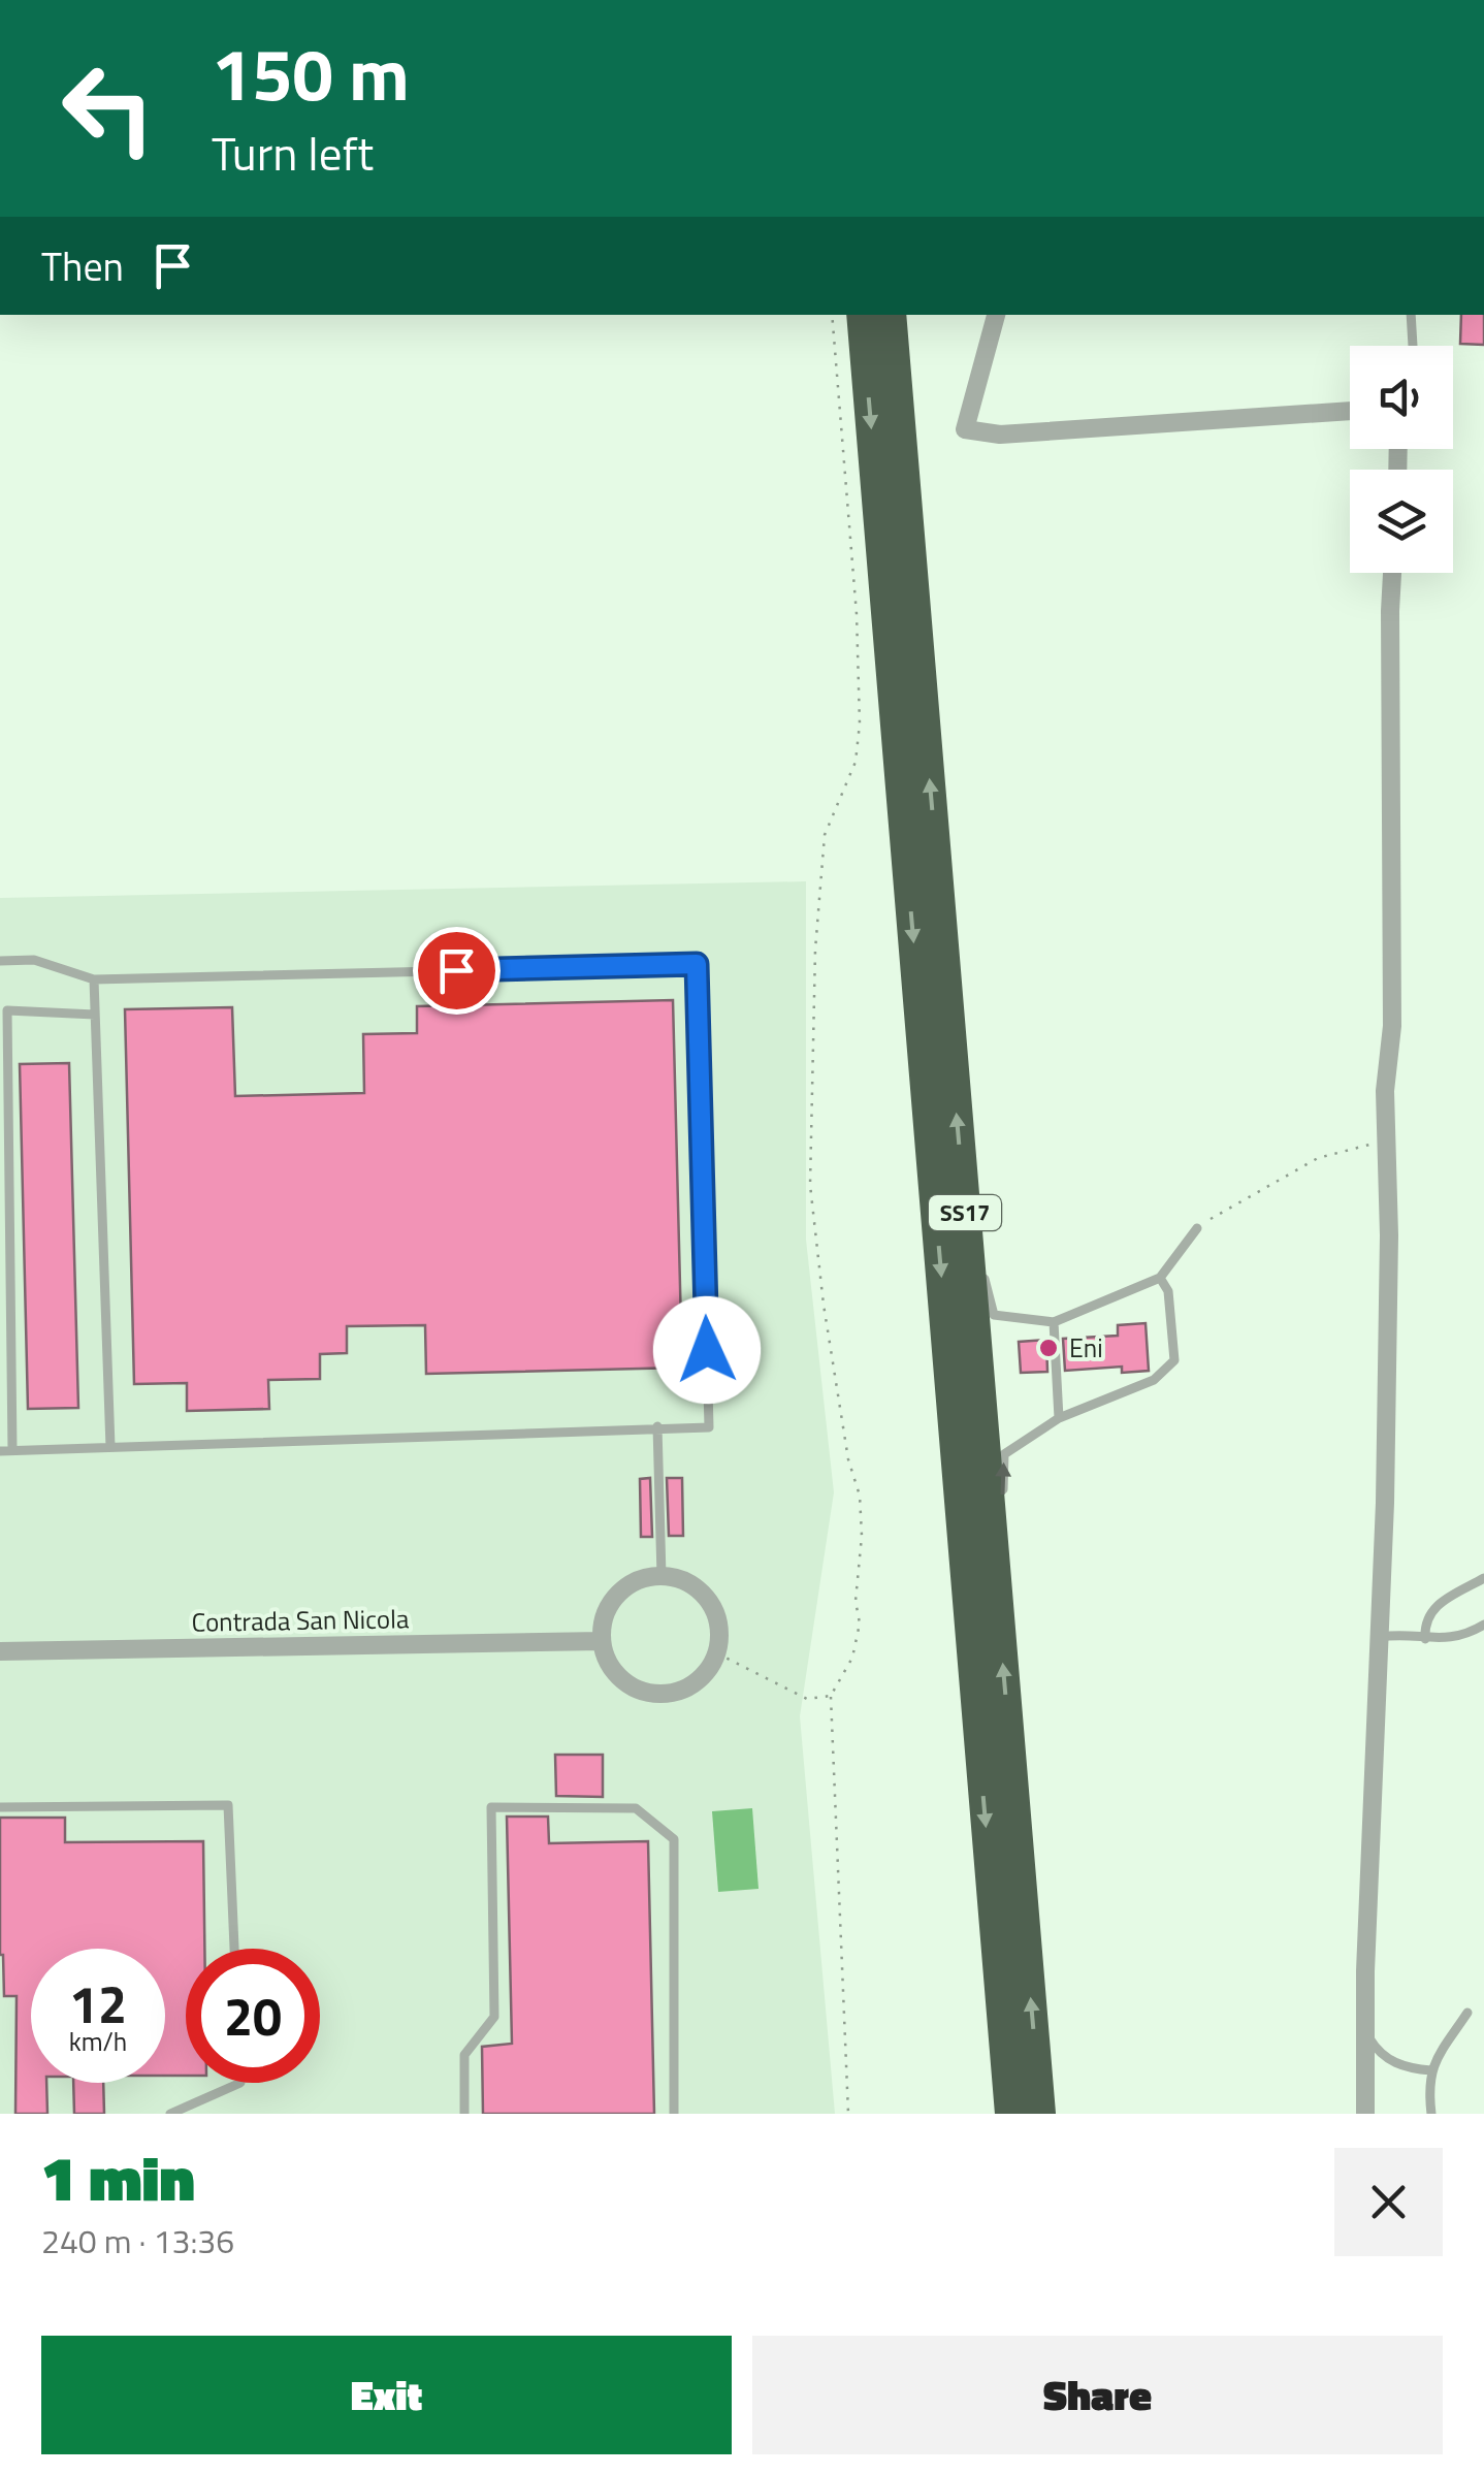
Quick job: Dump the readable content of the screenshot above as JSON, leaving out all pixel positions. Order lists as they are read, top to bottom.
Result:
{
  "streets": {
    "highway": ["SS17"],
    "street": ["Contrada San Nicola"]
  },
  "places": ["Eni"],
  "page": {
    "turn": ["150 m", "Turn left"],
    "then": "Then",
    "speed": "12 km/h",
    "limit": "20",
    "heading": ["1 min", "240 m · 13:36"],
    "buttons": ["Exit", "Share"]
  }
}
